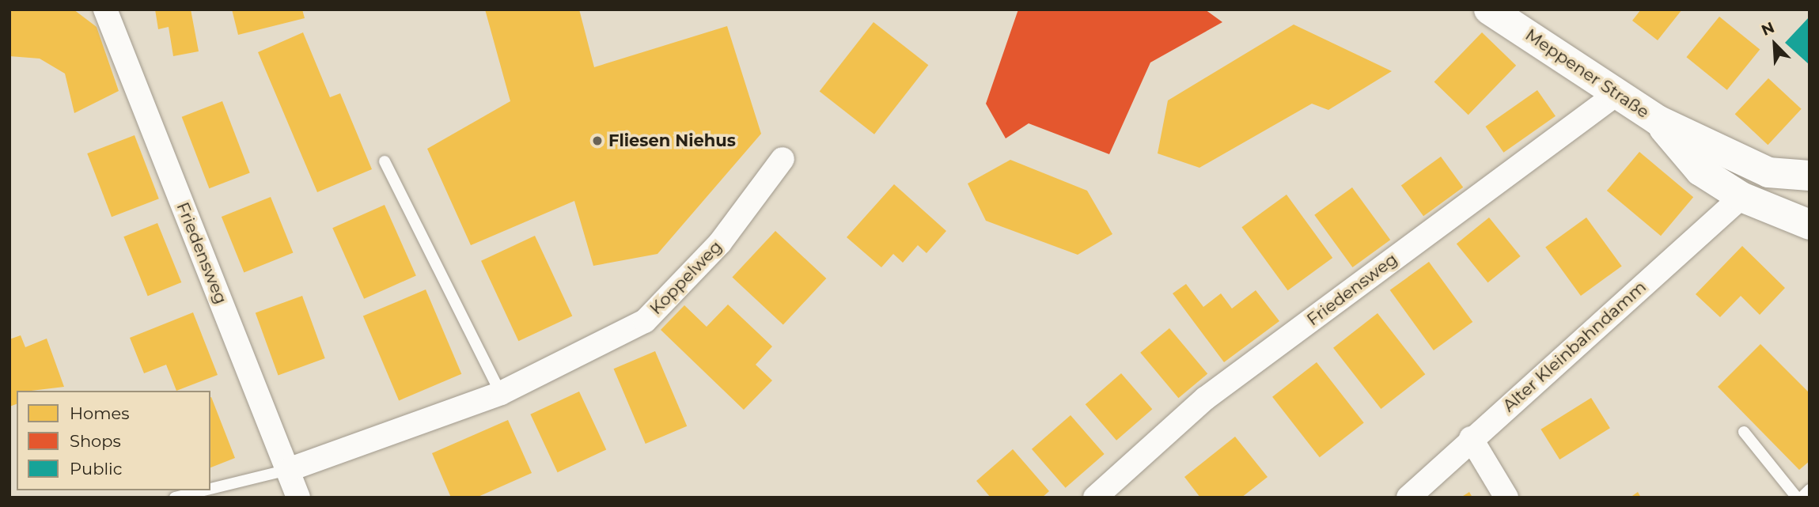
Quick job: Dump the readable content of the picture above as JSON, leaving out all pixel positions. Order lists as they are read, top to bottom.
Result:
{
  "streets": {
    "main road": ["Meppener Straße"],
    "street": ["Friedensweg", "Koppelweg", "Alter Kleinbahndamm"]
  },
  "crossings": [
    ["Meppener Straße", "Friedensweg"],
    ["Meppener Straße", "Alter Kleinbahndamm"],
    ["Friedensweg", "Koppelweg"]
  ],
  "places": ["Fliesen Niehus"],
  "legend": ["Homes", "Shops", "Public"],
  "north": "top left"
}
